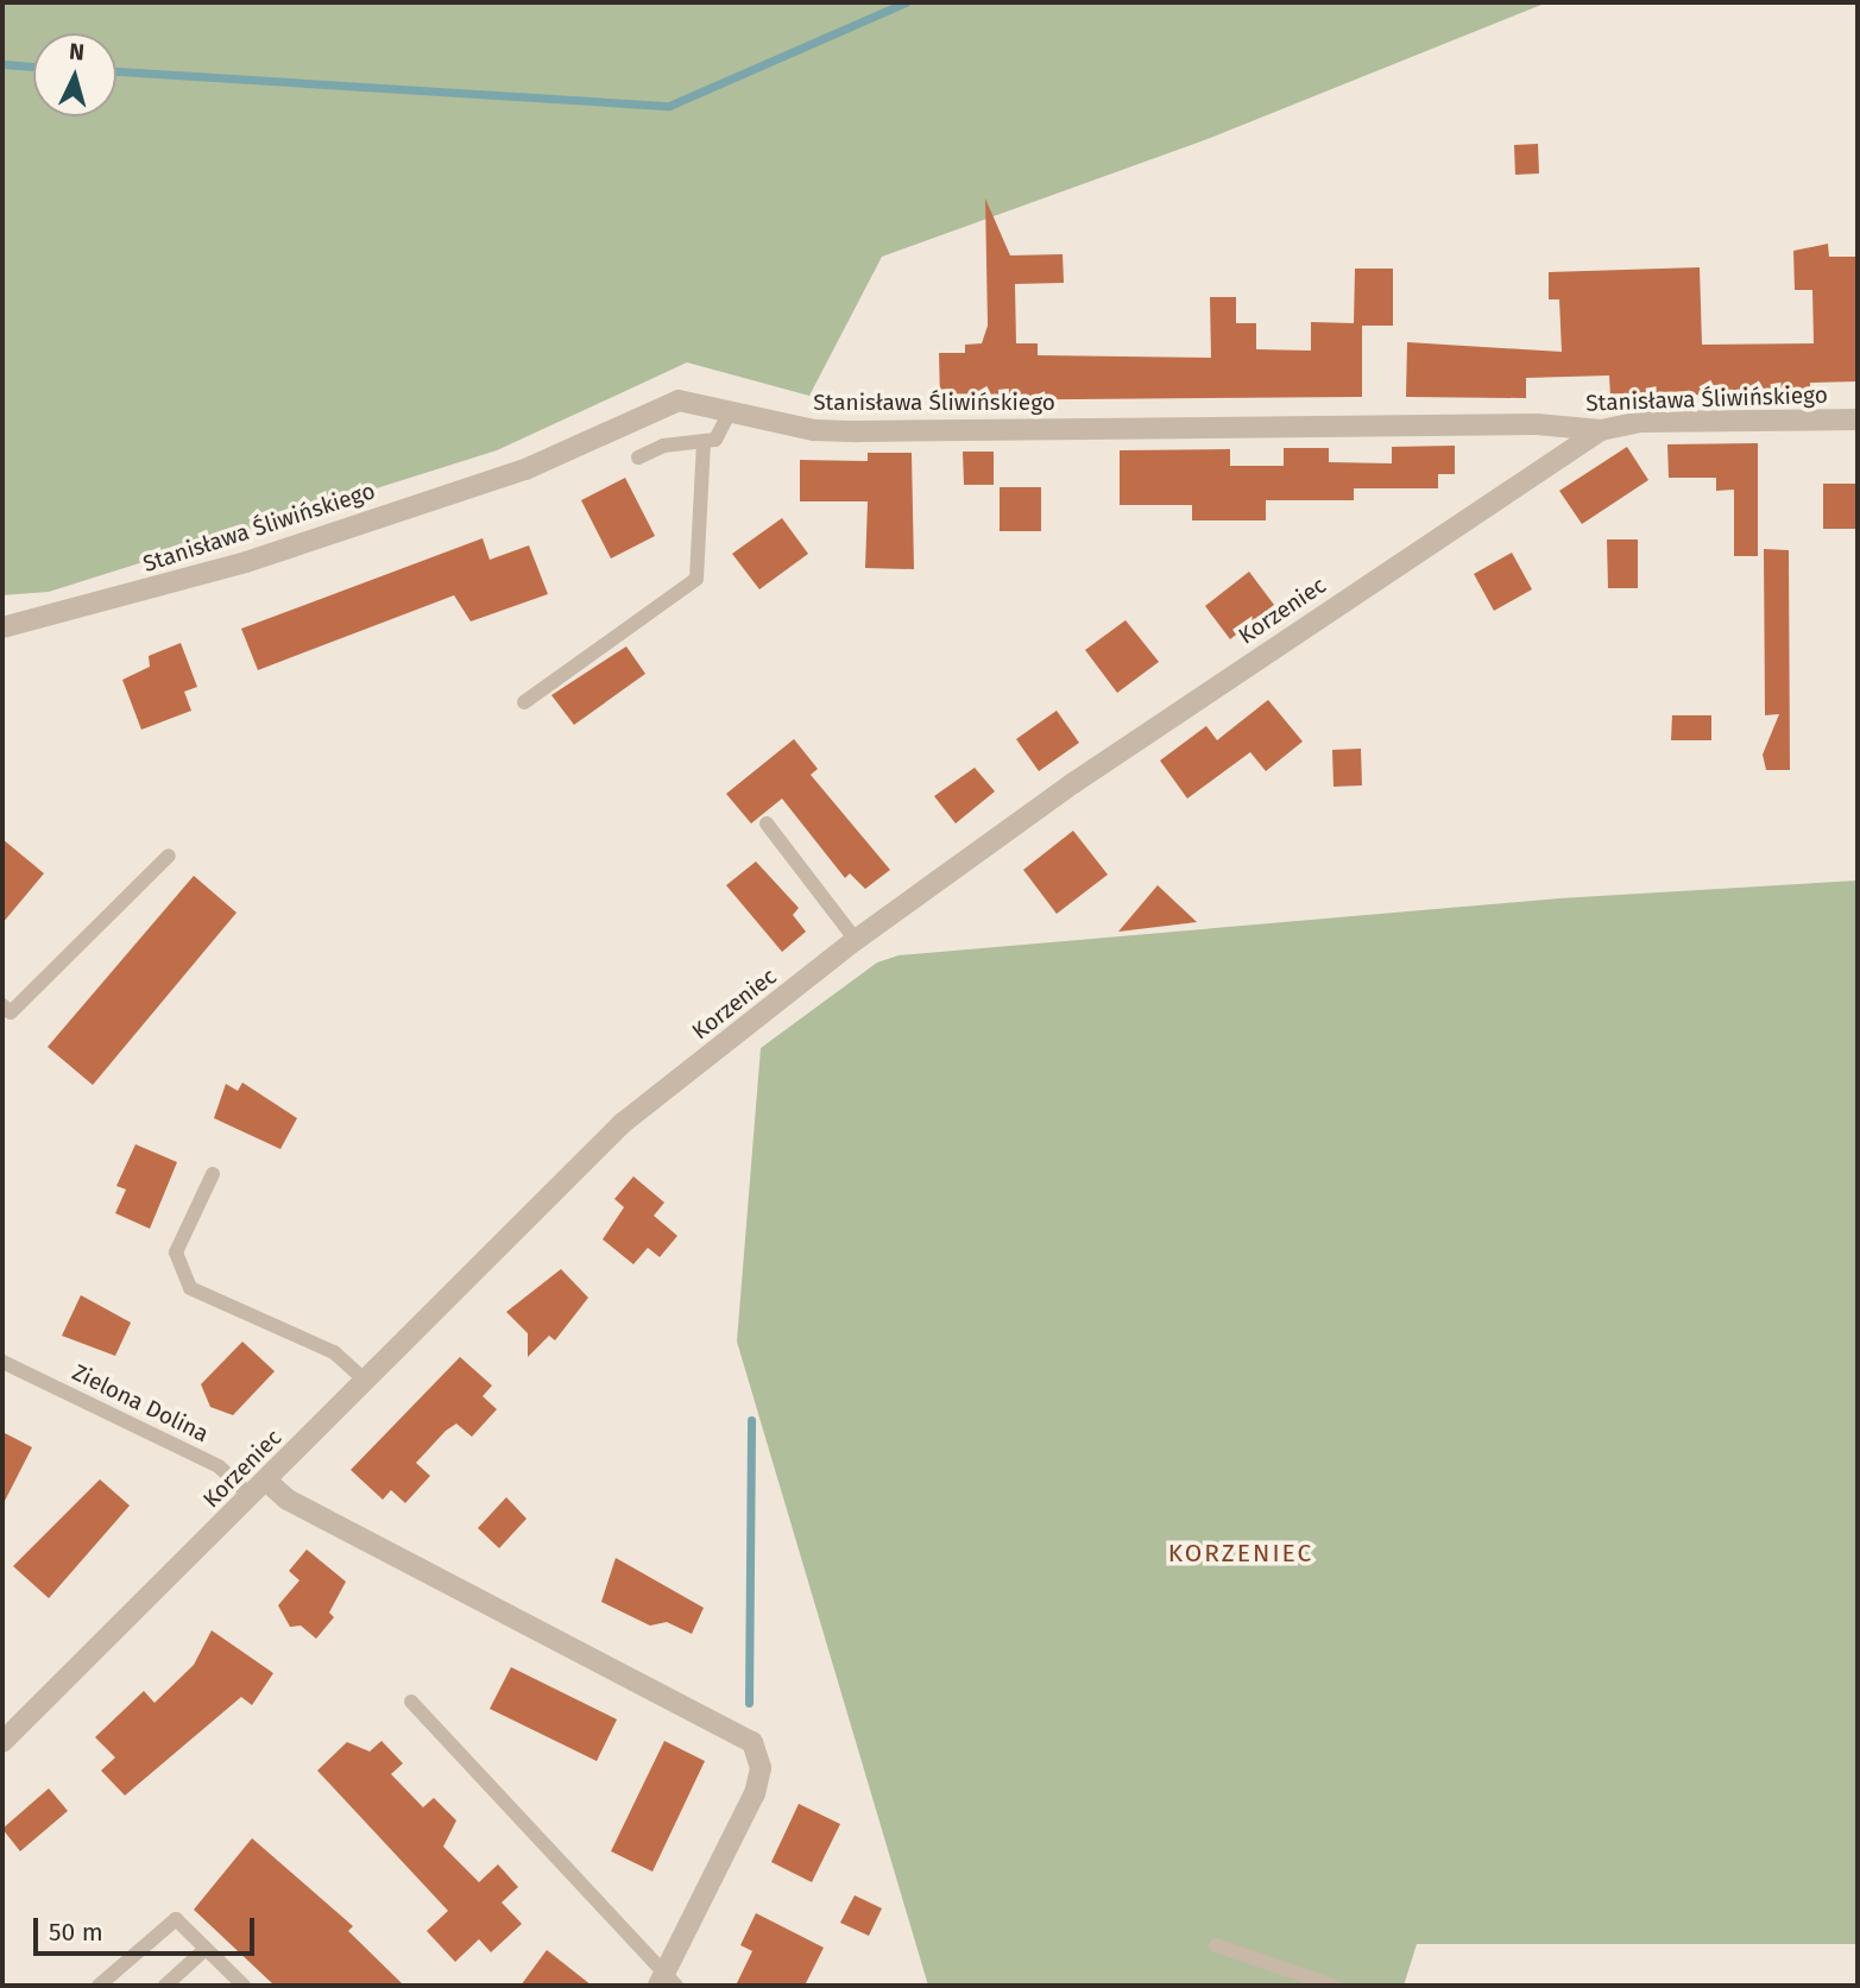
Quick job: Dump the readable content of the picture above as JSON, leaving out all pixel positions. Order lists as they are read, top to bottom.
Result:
{
  "streets": {
    "street": ["Stanisława Śliwińskiego", "Korzeniec"],
    "lane": ["Zielona Dolina"]
  },
  "crossings": [
    ["Stanisława Śliwińskiego", "Korzeniec"],
    ["Korzeniec", "Zielona Dolina"]
  ],
  "districts": ["KORZENIEC"],
  "scale_bar": "50 m",
  "north": "top"
}
